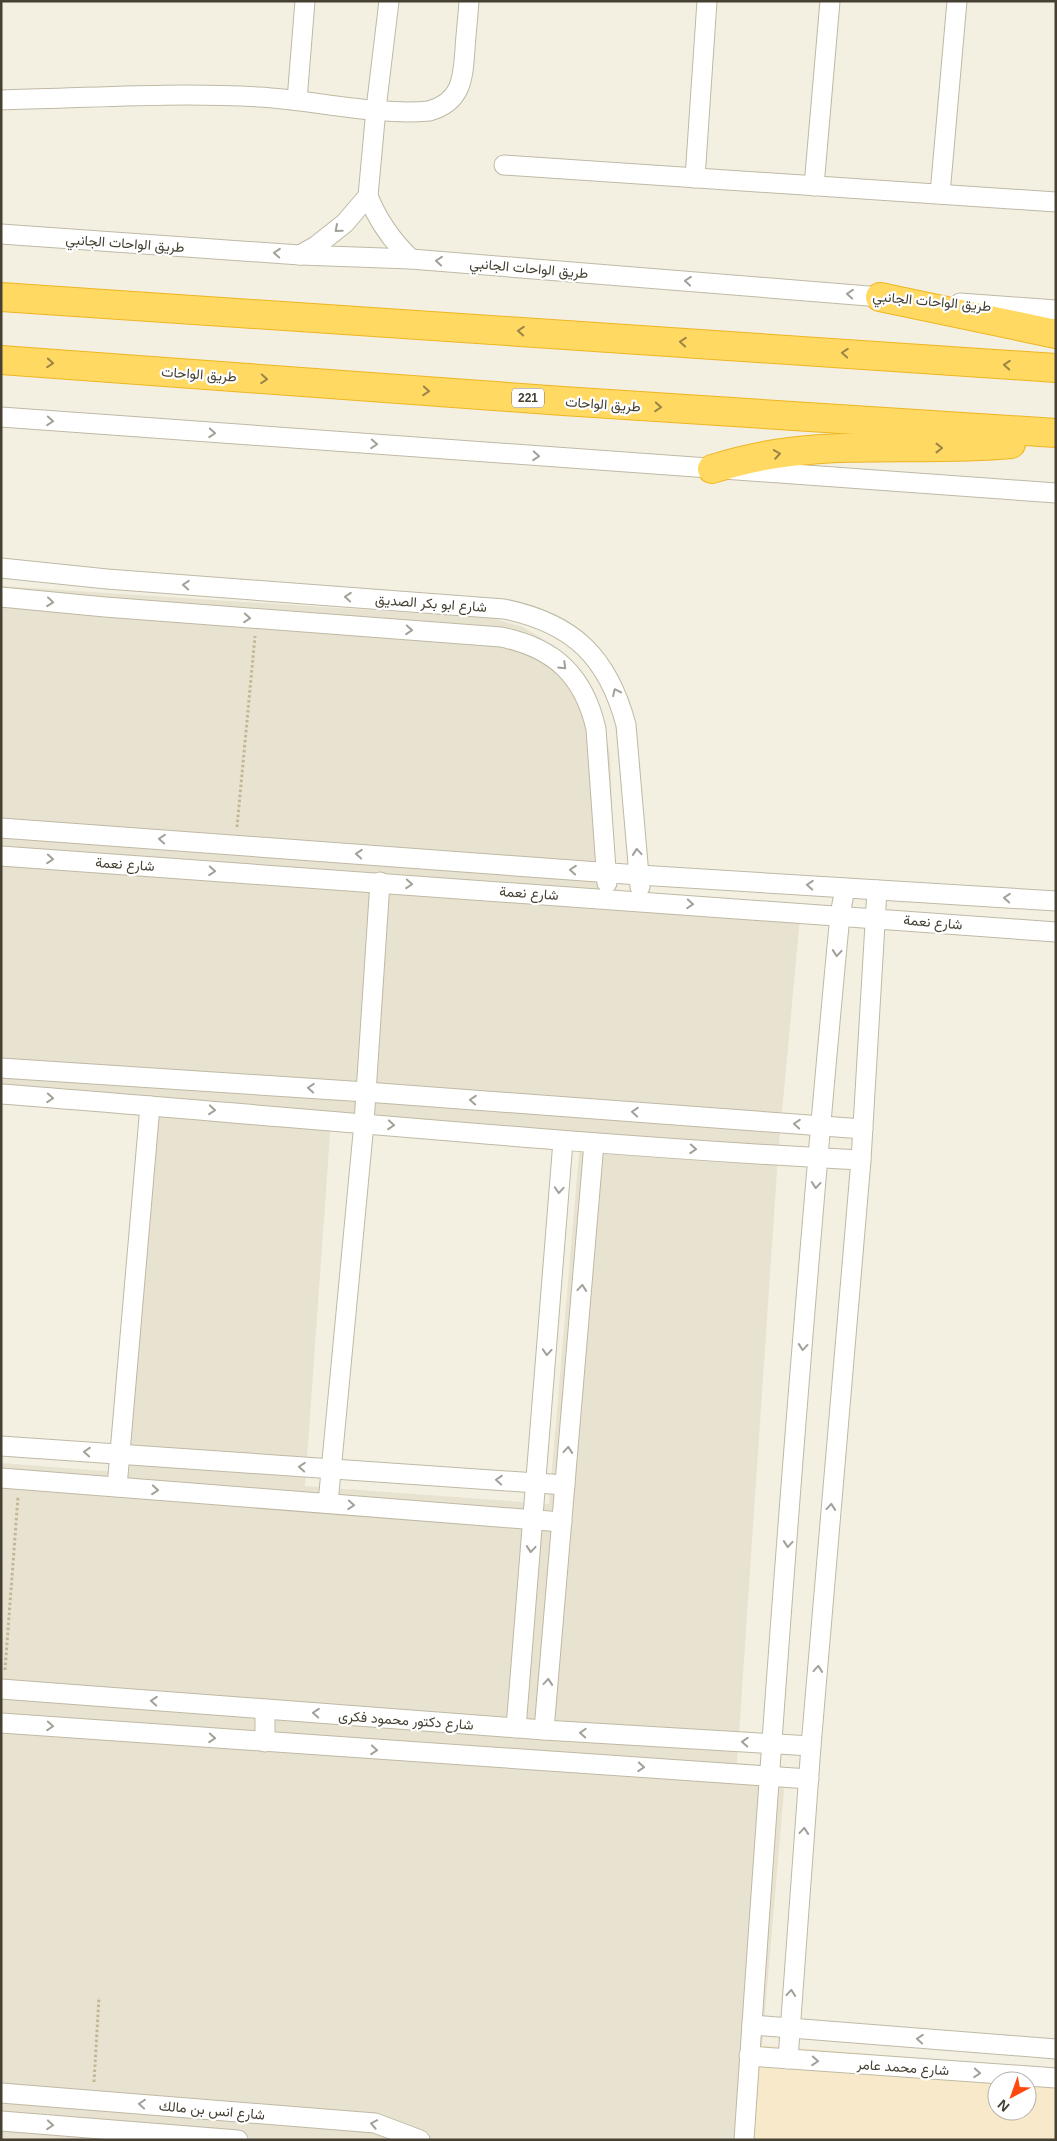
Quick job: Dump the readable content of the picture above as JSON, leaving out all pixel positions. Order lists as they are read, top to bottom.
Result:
{
  "streets": {
    "highway": ["طريق الواحات", "221"],
    "street": [
      "طريق الواحات الجانبي",
      "شارع ابو بكر الصديق",
      "شارع نعمة",
      "شارع دكتور محمود فكرى",
      "شارع محمد عامر",
      "شارع انس بن مالك"
    ]
  },
  "crossings": [
    ["شارع ابو بكر الصديق", "شارع نعمة"]
  ],
  "north": "bottom left"
}
